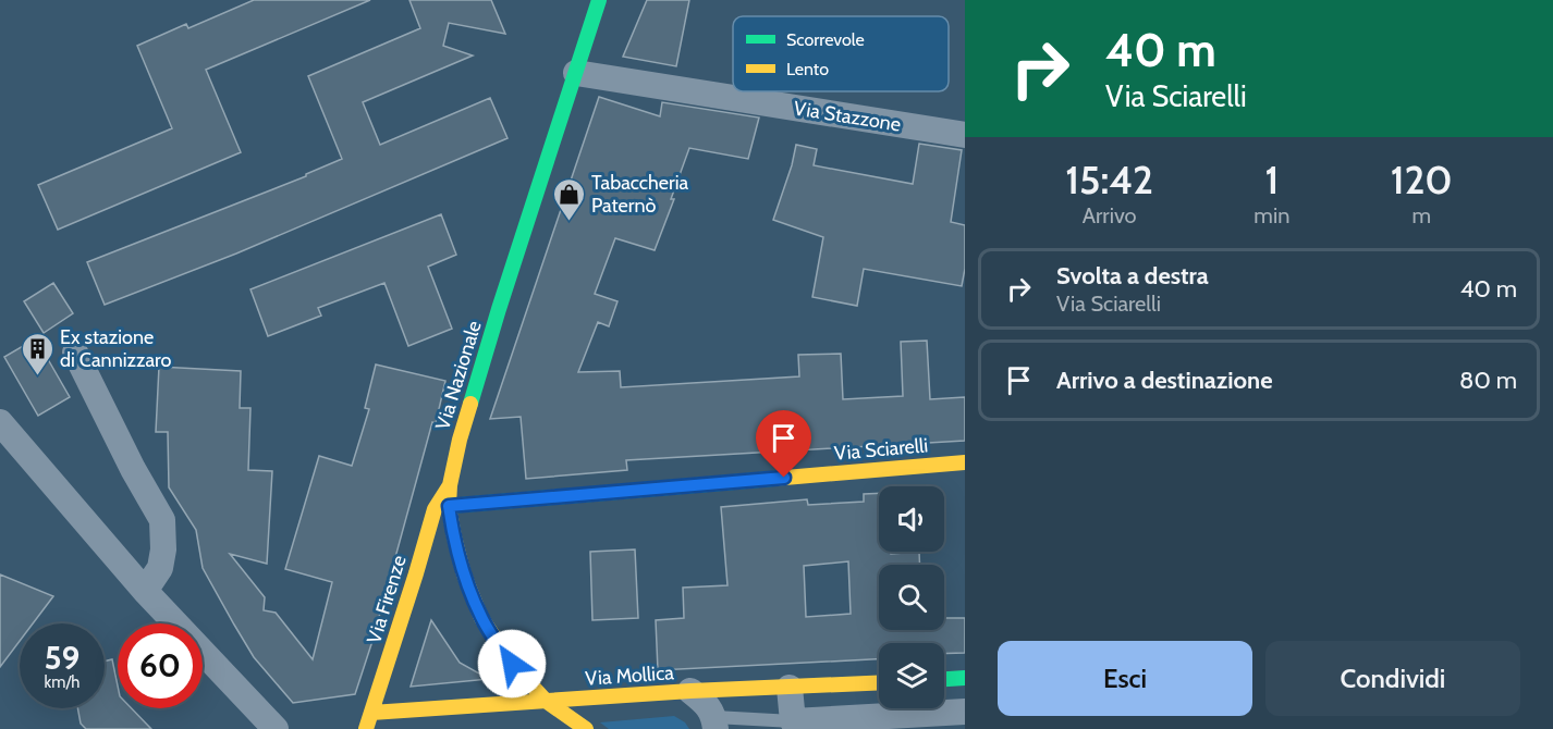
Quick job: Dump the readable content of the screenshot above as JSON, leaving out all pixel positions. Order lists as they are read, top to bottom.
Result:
{
  "streets": {
    "street": [
      "Via Stazzone",
      "Via Nazionale",
      "Via Sciarelli",
      "Via Firenze",
      "Via Mollica"
    ]
  },
  "crossings": [
    ["Via Stazzone", "Via Nazionale"],
    ["Via Nazionale", "Via Sciarelli"],
    ["Via Nazionale", "Via Firenze"],
    ["Via Nazionale", "Via Mollica"],
    ["Via Firenze", "Via Mollica"]
  ],
  "places": {
    "shop": ["Tabaccheria Paternò"],
    "building": ["Ex stazione di Cannizzaro"]
  },
  "legend": ["Scorrevole", "Lento"],
  "page": {
    "turn": ["40 m", "Via Sciarelli"],
    "eta": [
      "15:42",
      "Arrivo",
      "1",
      "min",
      "120",
      "m"
    ],
    "list": [
      {
        "name": "Svolta a destra",
        "note": "Via Sciarelli",
        "value": "40 m"
      },
      {
        "name": "Arrivo a destinazione",
        "value": "80 m"
      }
    ],
    "speed": "59 km/h",
    "limit": "60",
    "buttons": ["Esci", "Condividi"]
  }
}
